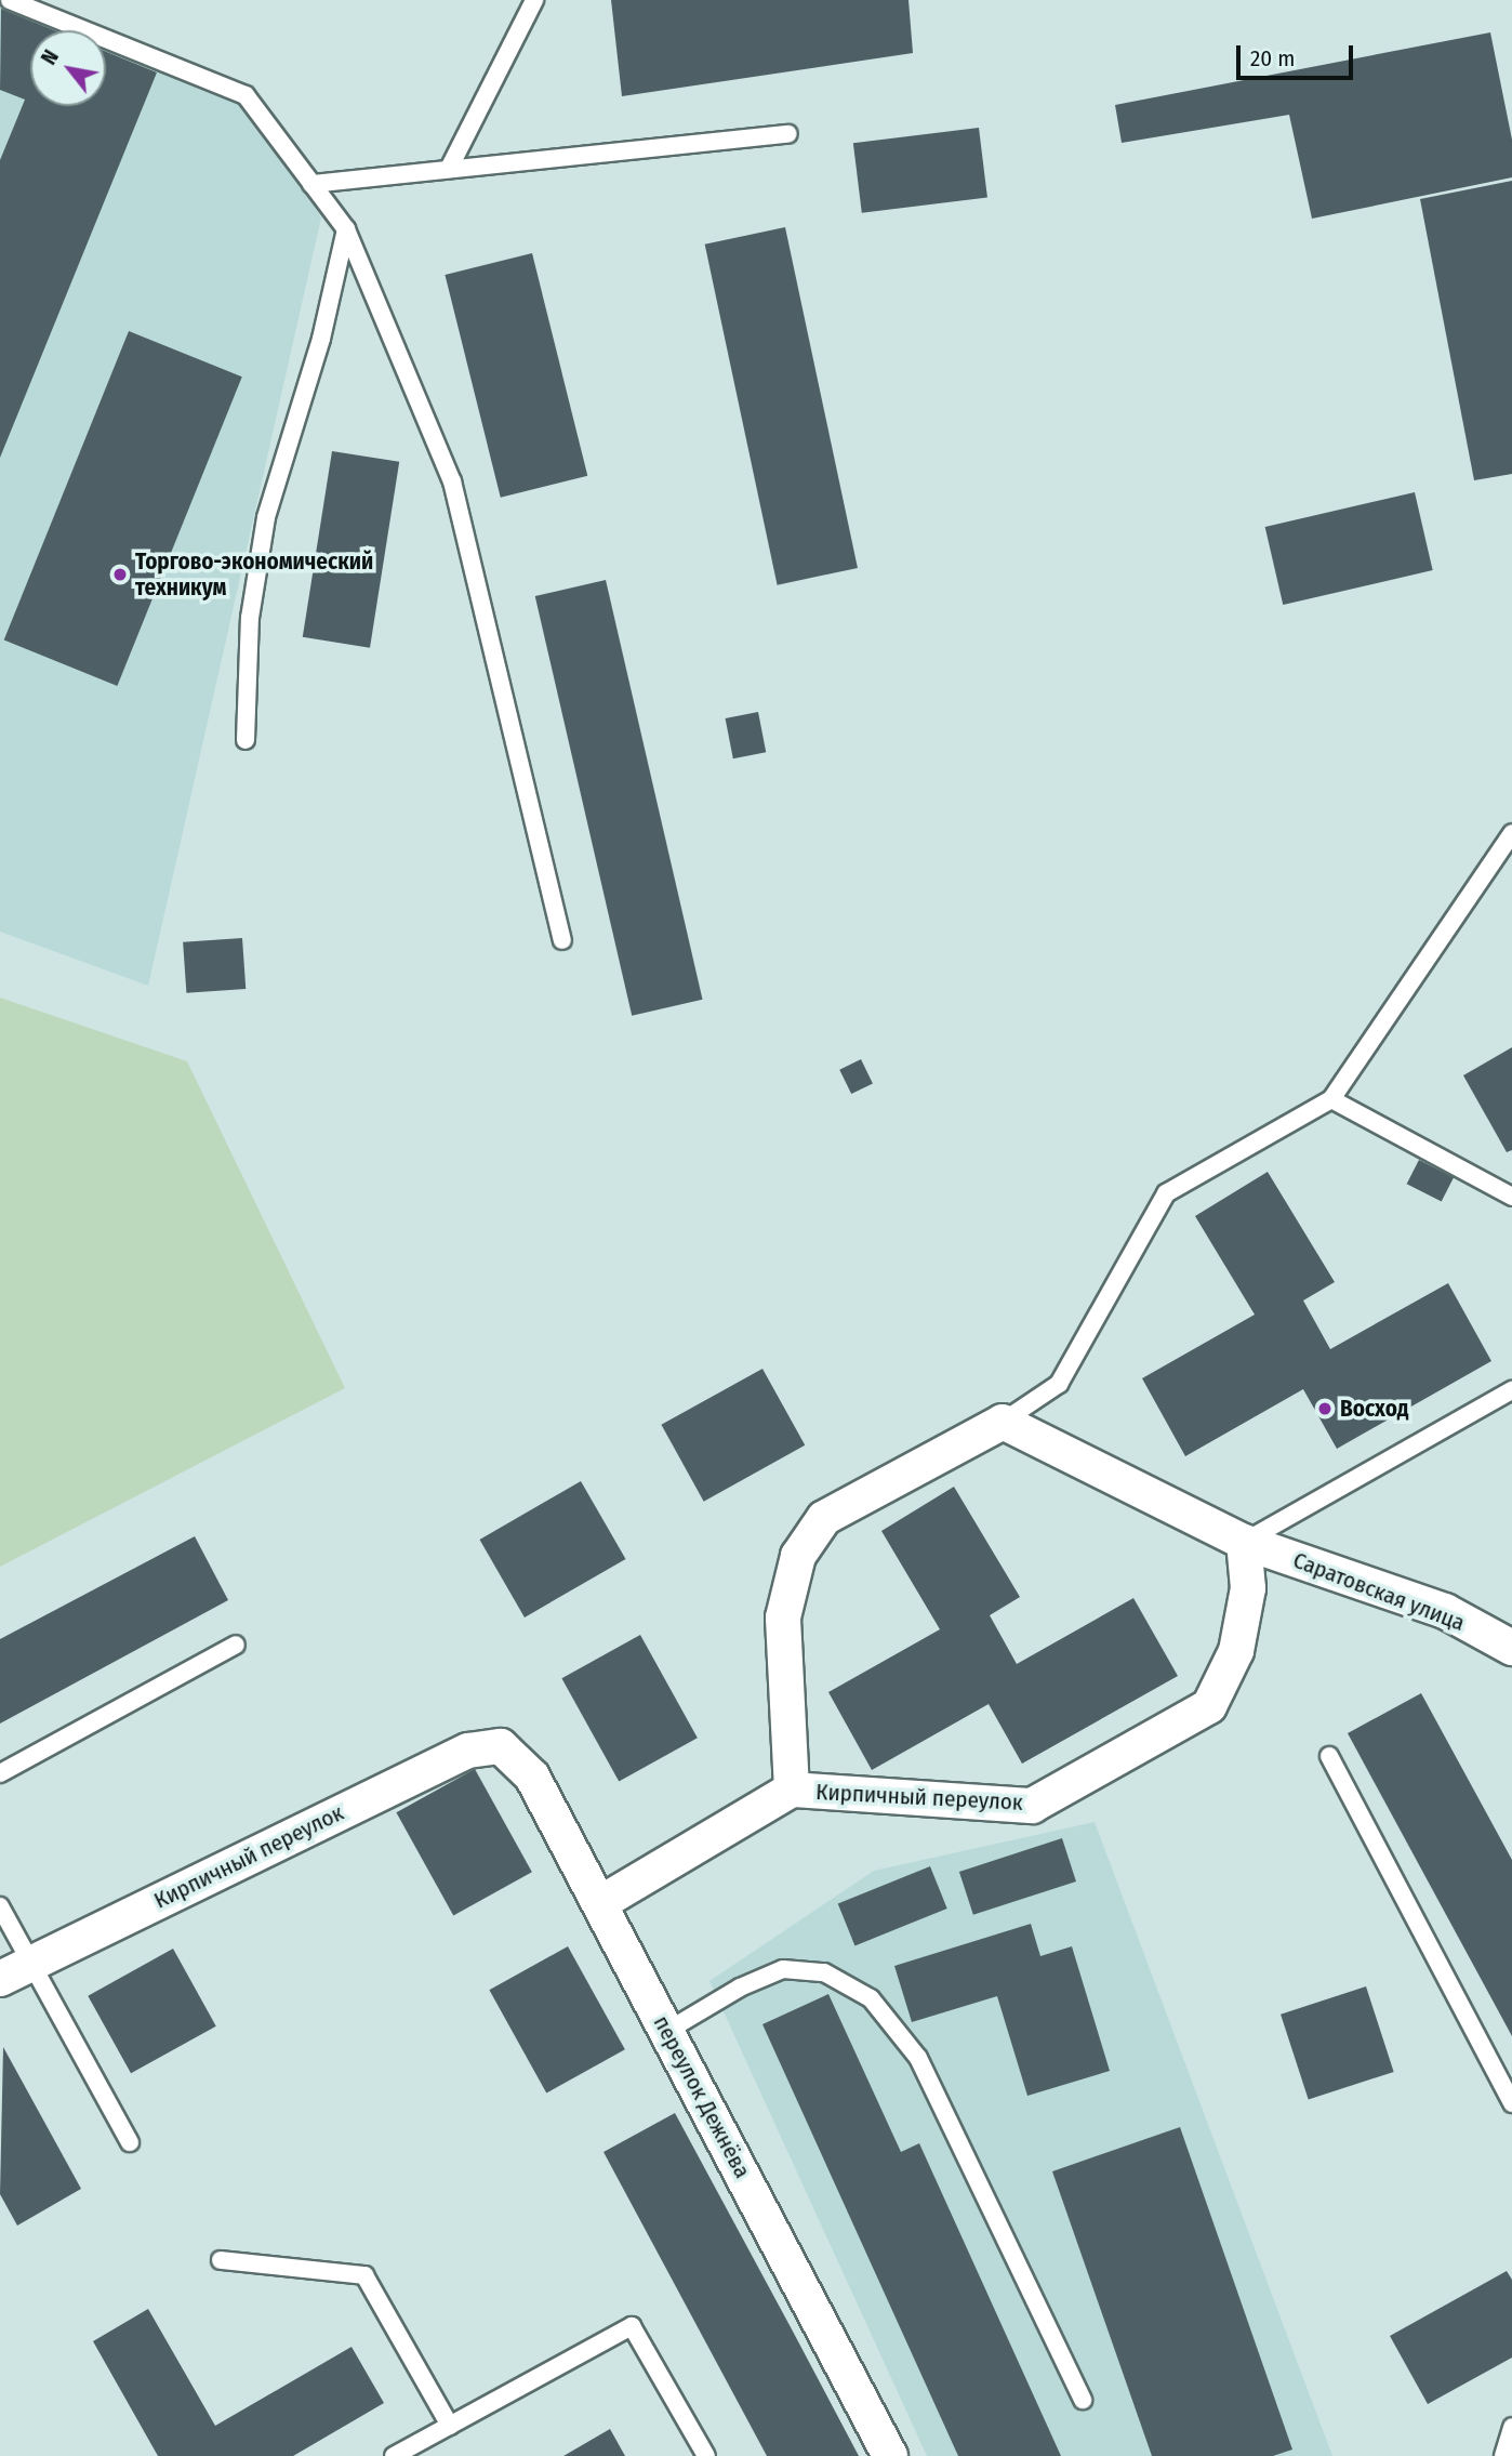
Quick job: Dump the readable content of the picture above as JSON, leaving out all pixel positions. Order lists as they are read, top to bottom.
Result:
{
  "streets": {
    "street": ["Саратовская улица", "Кирпичный переулок", "переулок Дежнёва"]
  },
  "crossings": [
    ["Саратовская улица", "Кирпичный переулок"],
    ["Кирпичный переулок", "переулок Дежнёва"]
  ],
  "places": ["Торгово-экономический техникум", "Восход"],
  "scale_bar": "20 m",
  "north": "top left"
}
